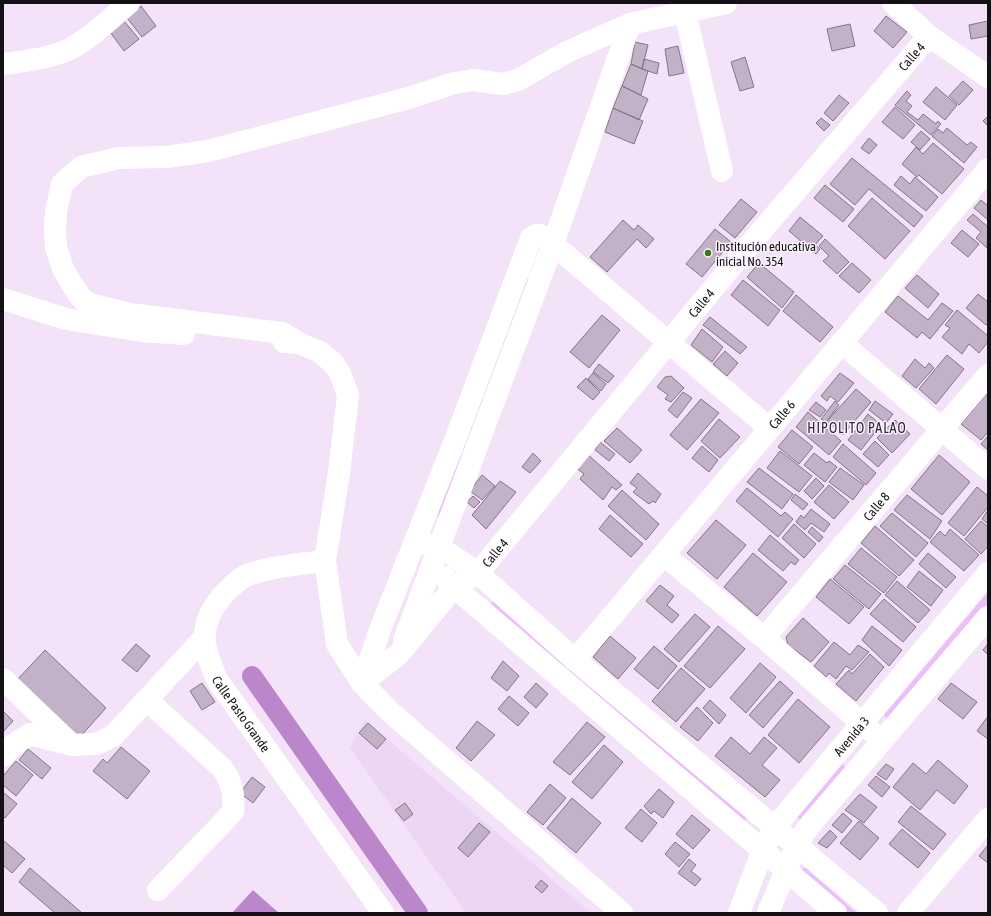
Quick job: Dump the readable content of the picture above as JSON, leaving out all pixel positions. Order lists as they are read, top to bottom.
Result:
{
  "streets": {
    "street": [
      "Calle 4",
      "Calle 6",
      "Calle 8",
      "Calle Pasto Grande",
      "Avenida 3"
    ]
  },
  "districts": ["HIPOLITO PALAO"],
  "places": ["Institución educativa inicial No. 354"]
}
